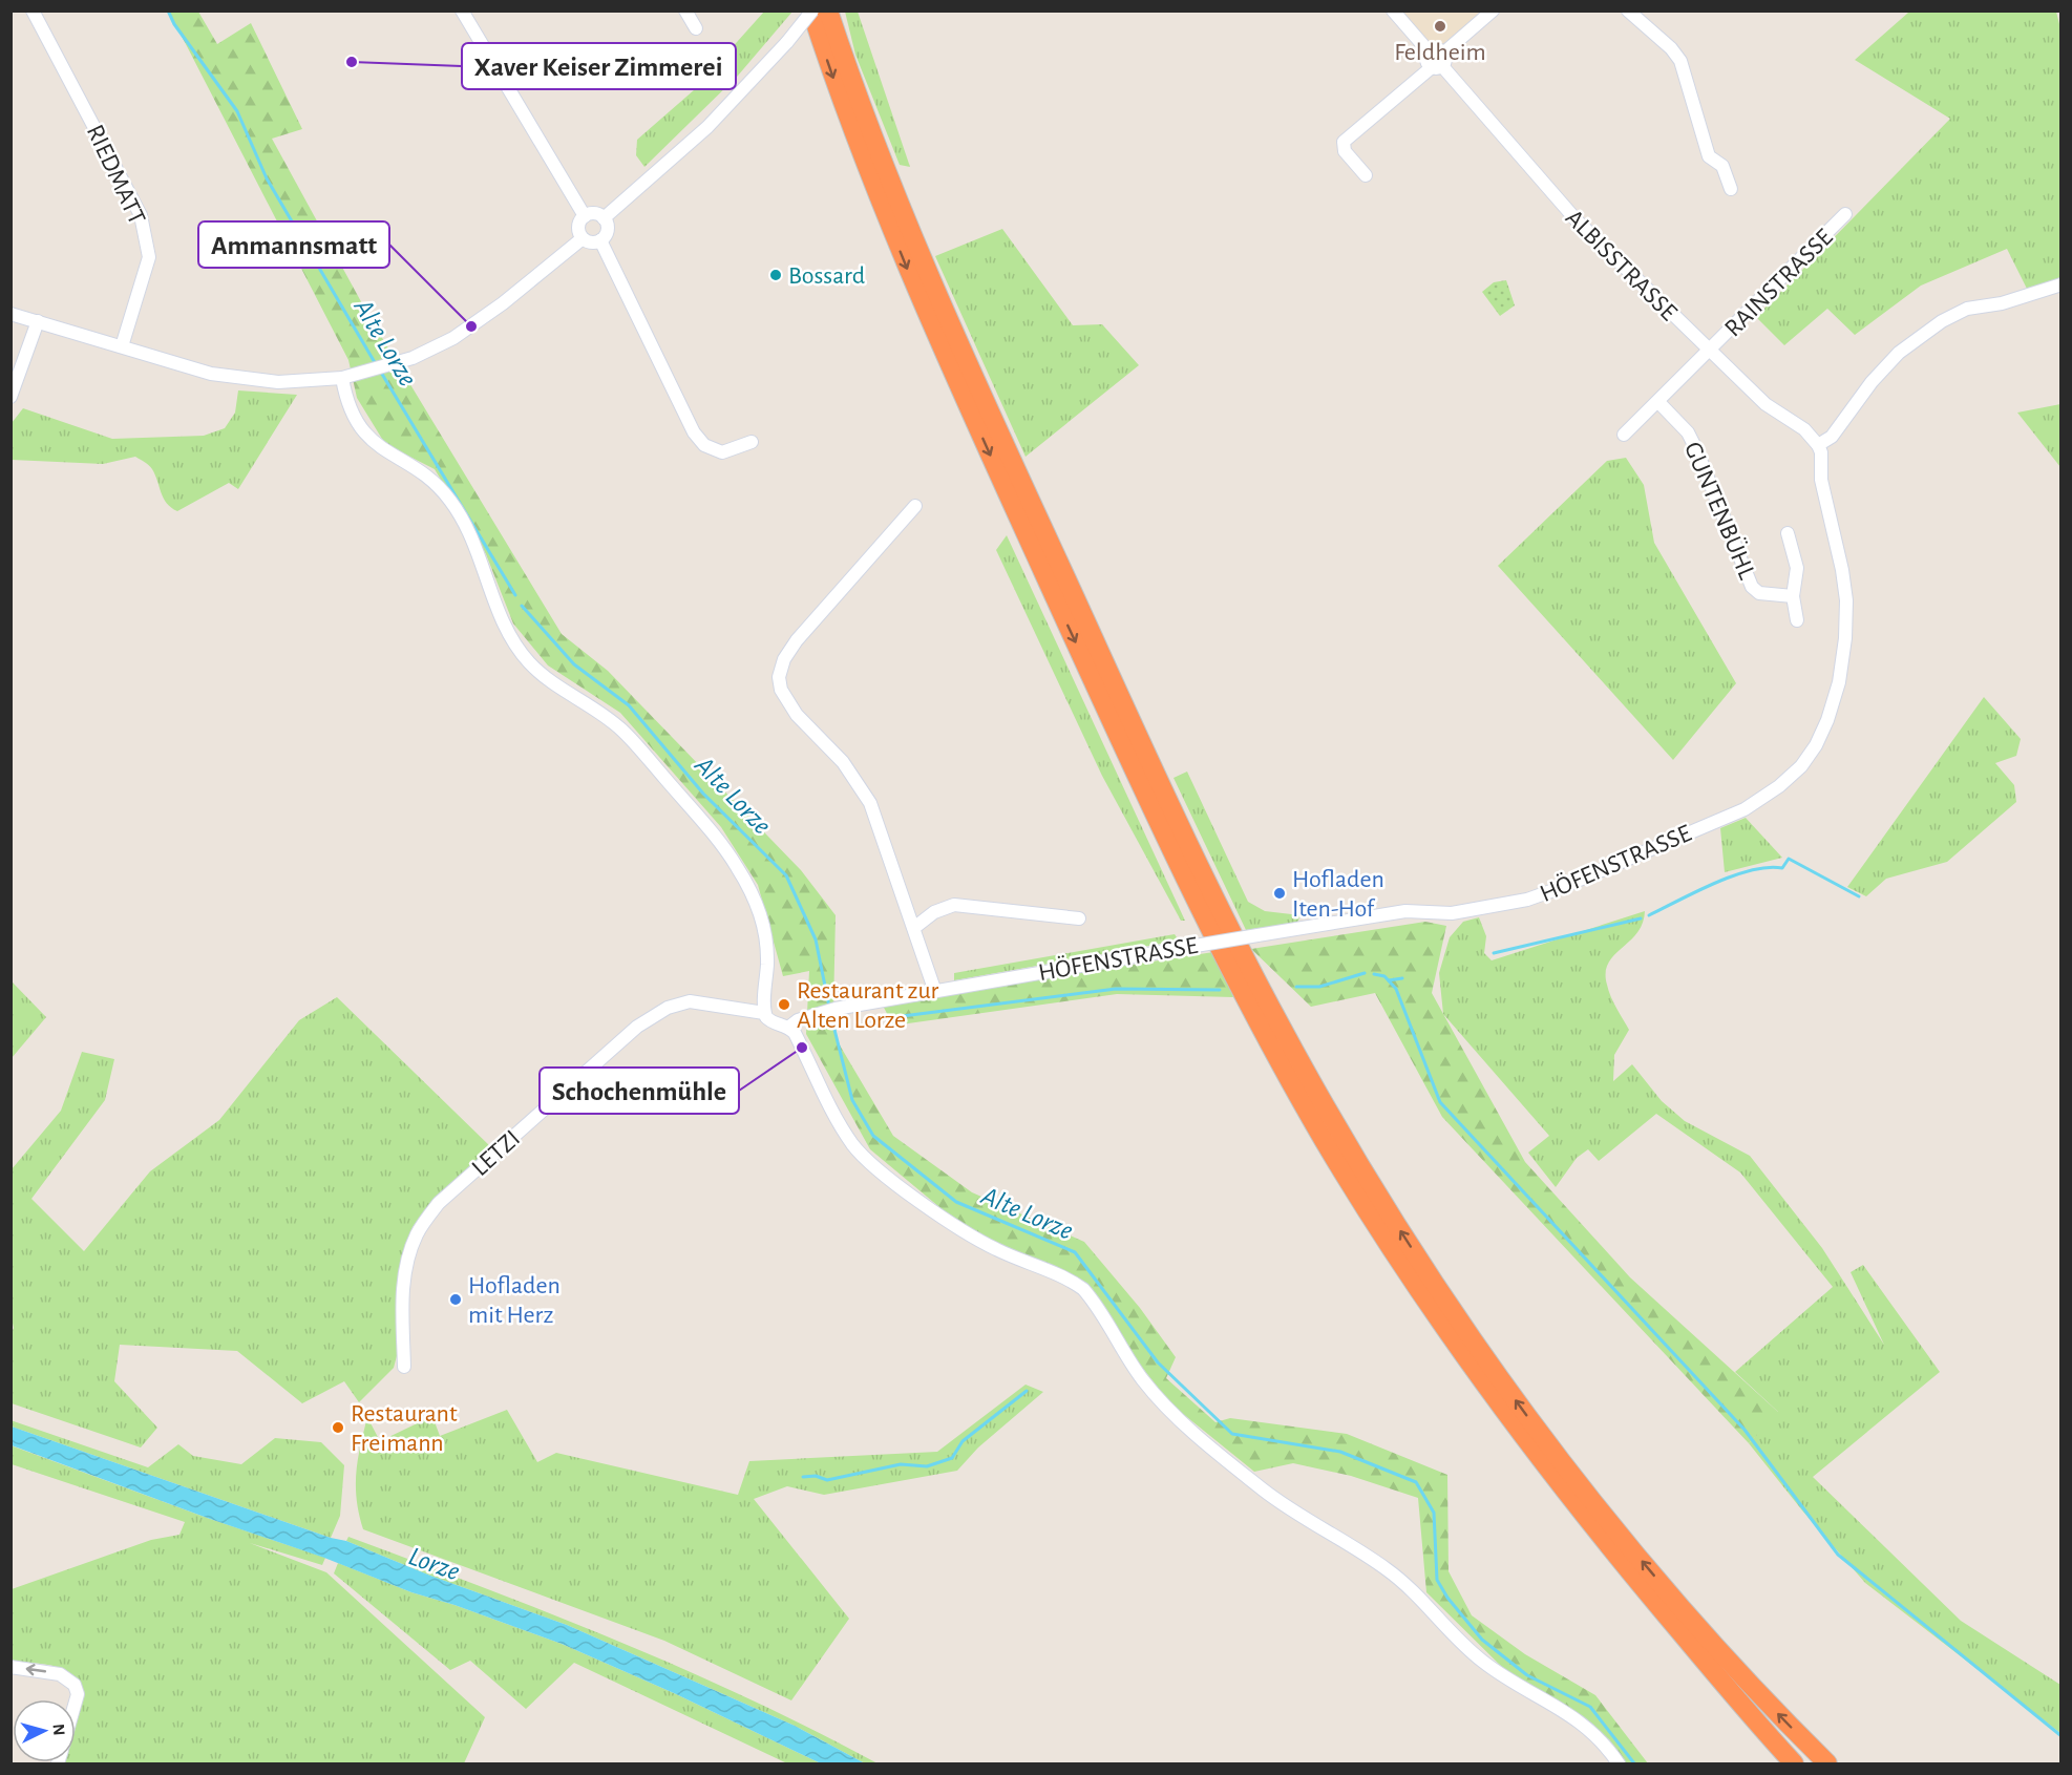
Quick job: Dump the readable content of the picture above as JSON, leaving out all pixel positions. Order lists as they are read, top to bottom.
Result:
{
  "streets": {
    "street": [
      "RIEDMATT",
      "ALBISSTRASSE",
      "RAINSTRASSE",
      "GUNTENBÜHL",
      "HÖFENSTRASSE",
      "LETZI"
    ]
  },
  "crossings": [
    ["ALBISSTRASSE", "RAINSTRASSE"],
    ["ALBISSTRASSE", "HÖFENSTRASSE"],
    ["RAINSTRASSE", "GUNTENBÜHL"]
  ],
  "water": ["Alte Lorze", "Lorze"],
  "places": [
    "Feldheim",
    "Xaver Keiser Zimmerei",
    "Bossard",
    "Ammannsmatt",
    "Hofladen Iten-Hof",
    "Restaurant zur Alten Lorze",
    "Schochenmühle",
    "Hofladen mit Herz",
    "Restaurant Freimann"
  ],
  "north": "right"
}
